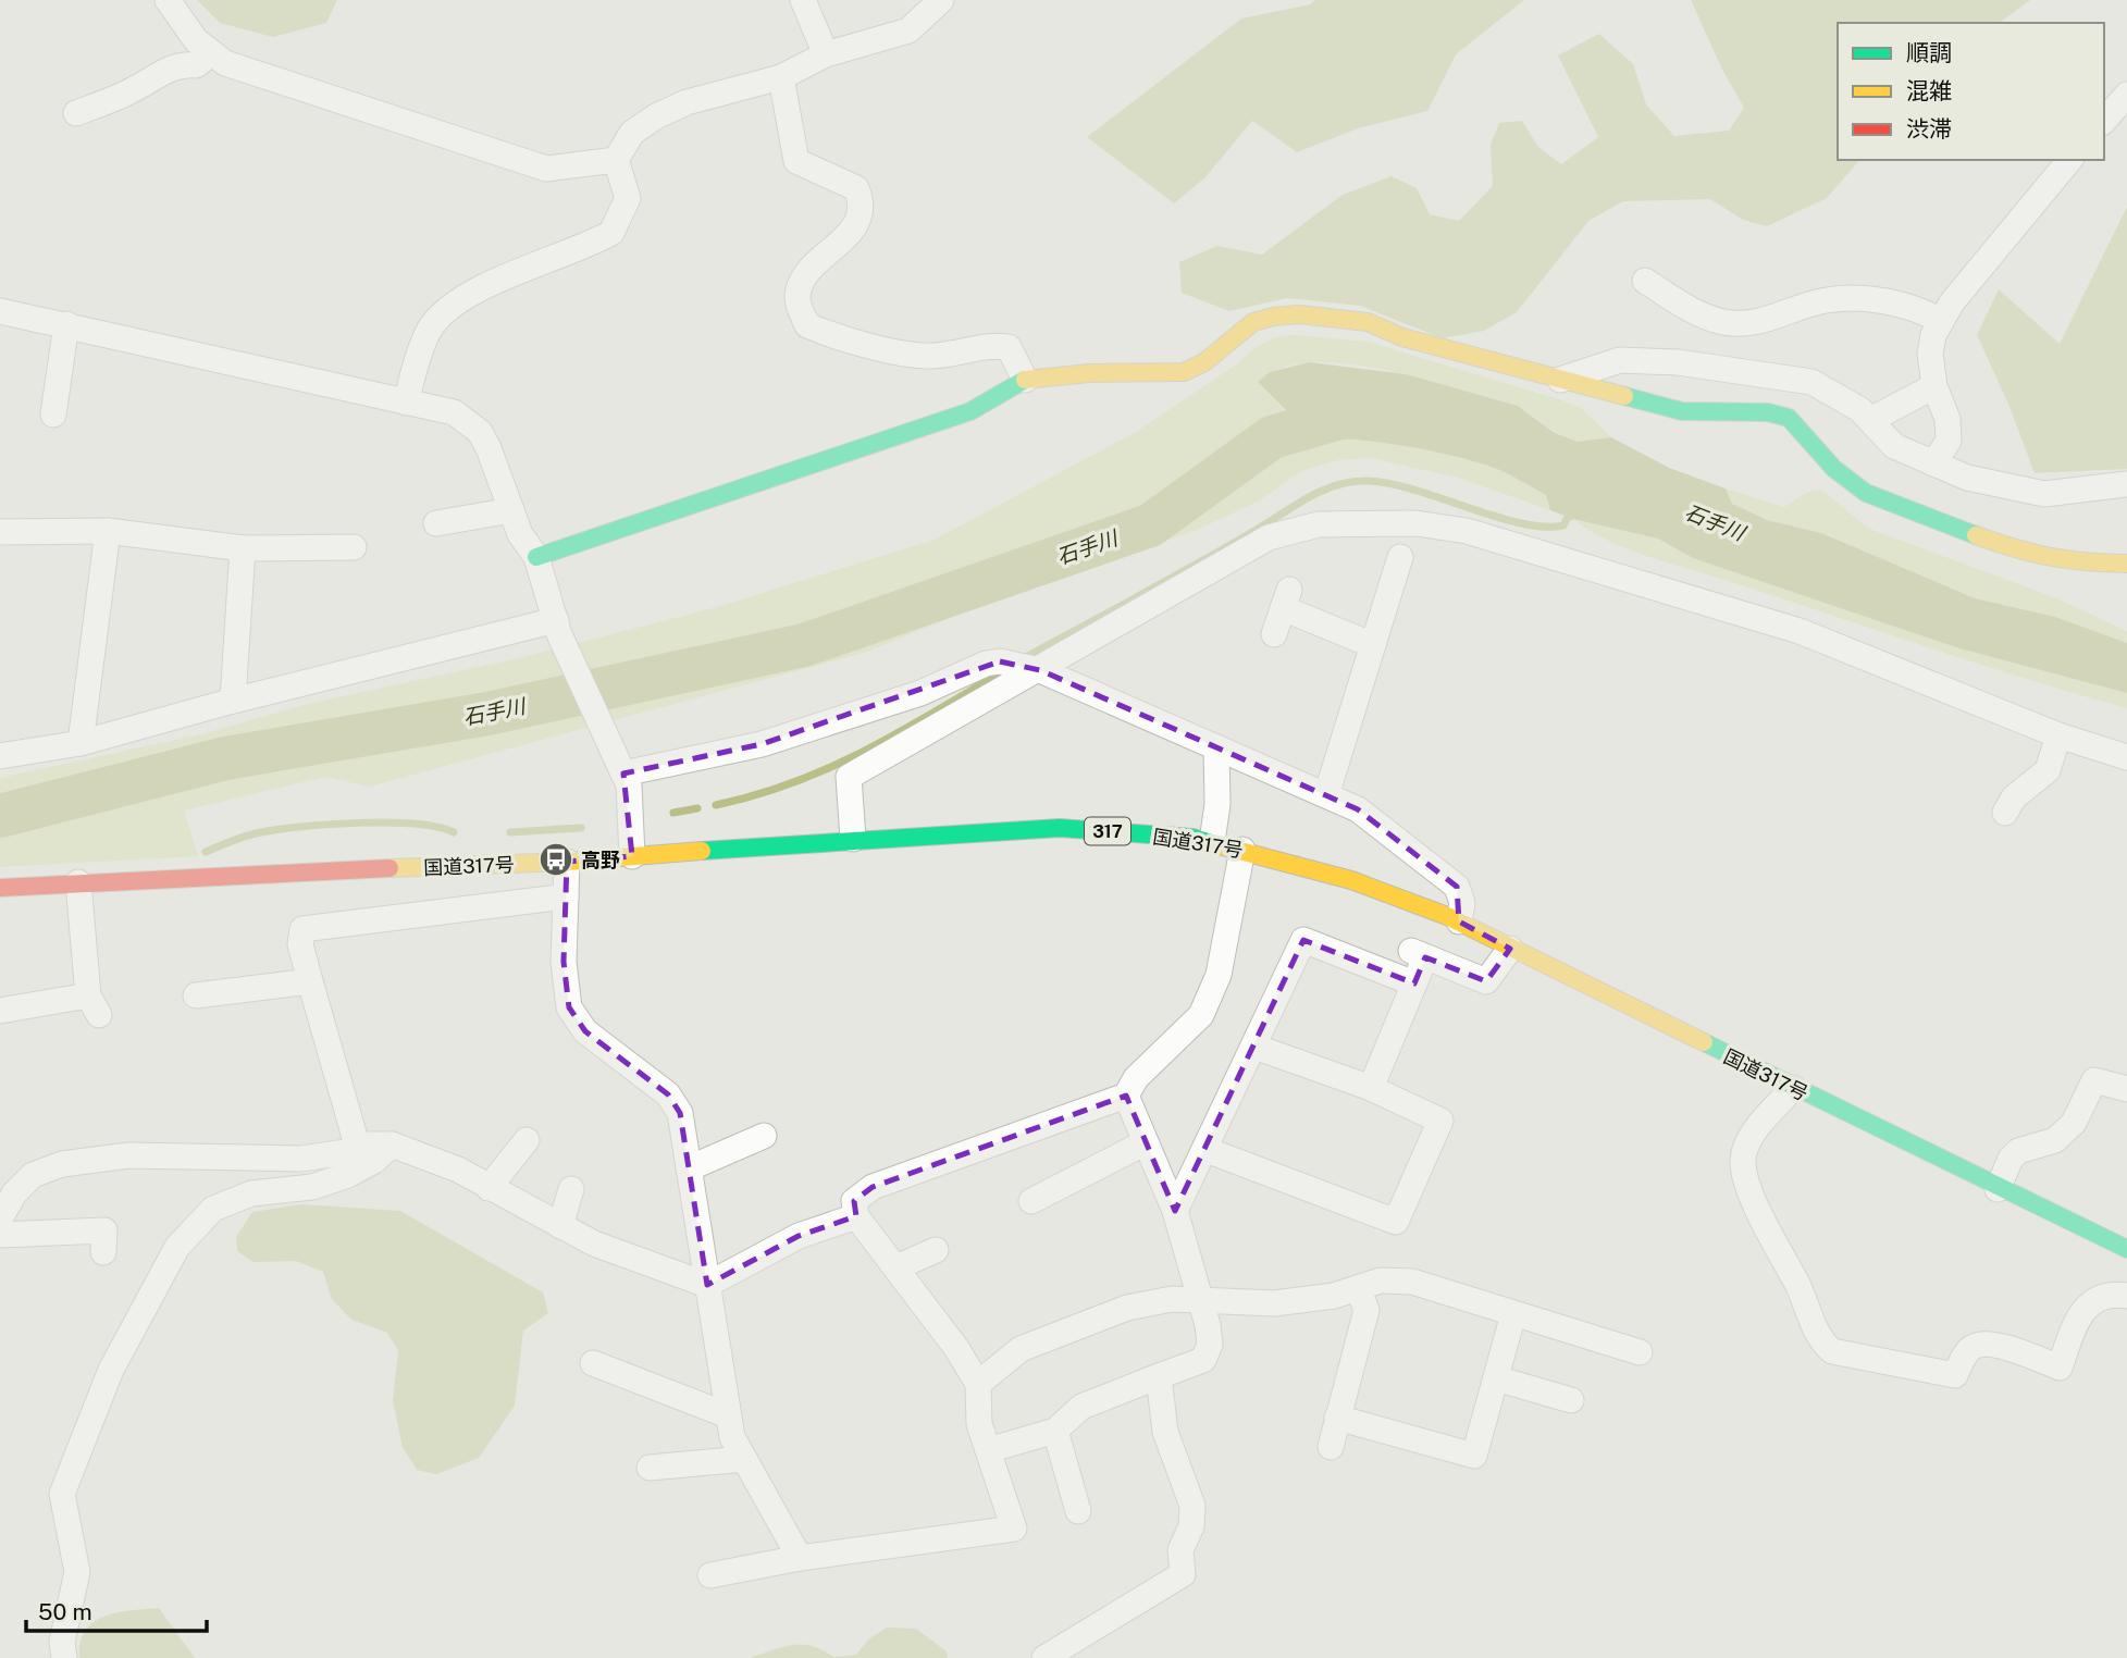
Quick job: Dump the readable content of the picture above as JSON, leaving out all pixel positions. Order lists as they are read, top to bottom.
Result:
{
  "streets": {
    "main road": ["317", "国道317号"]
  },
  "water": ["石手川"],
  "places": {
    "bus stop": ["高野"]
  },
  "legend": ["順調", "混雑", "渋滞"],
  "scale_bar": "50 m"
}
